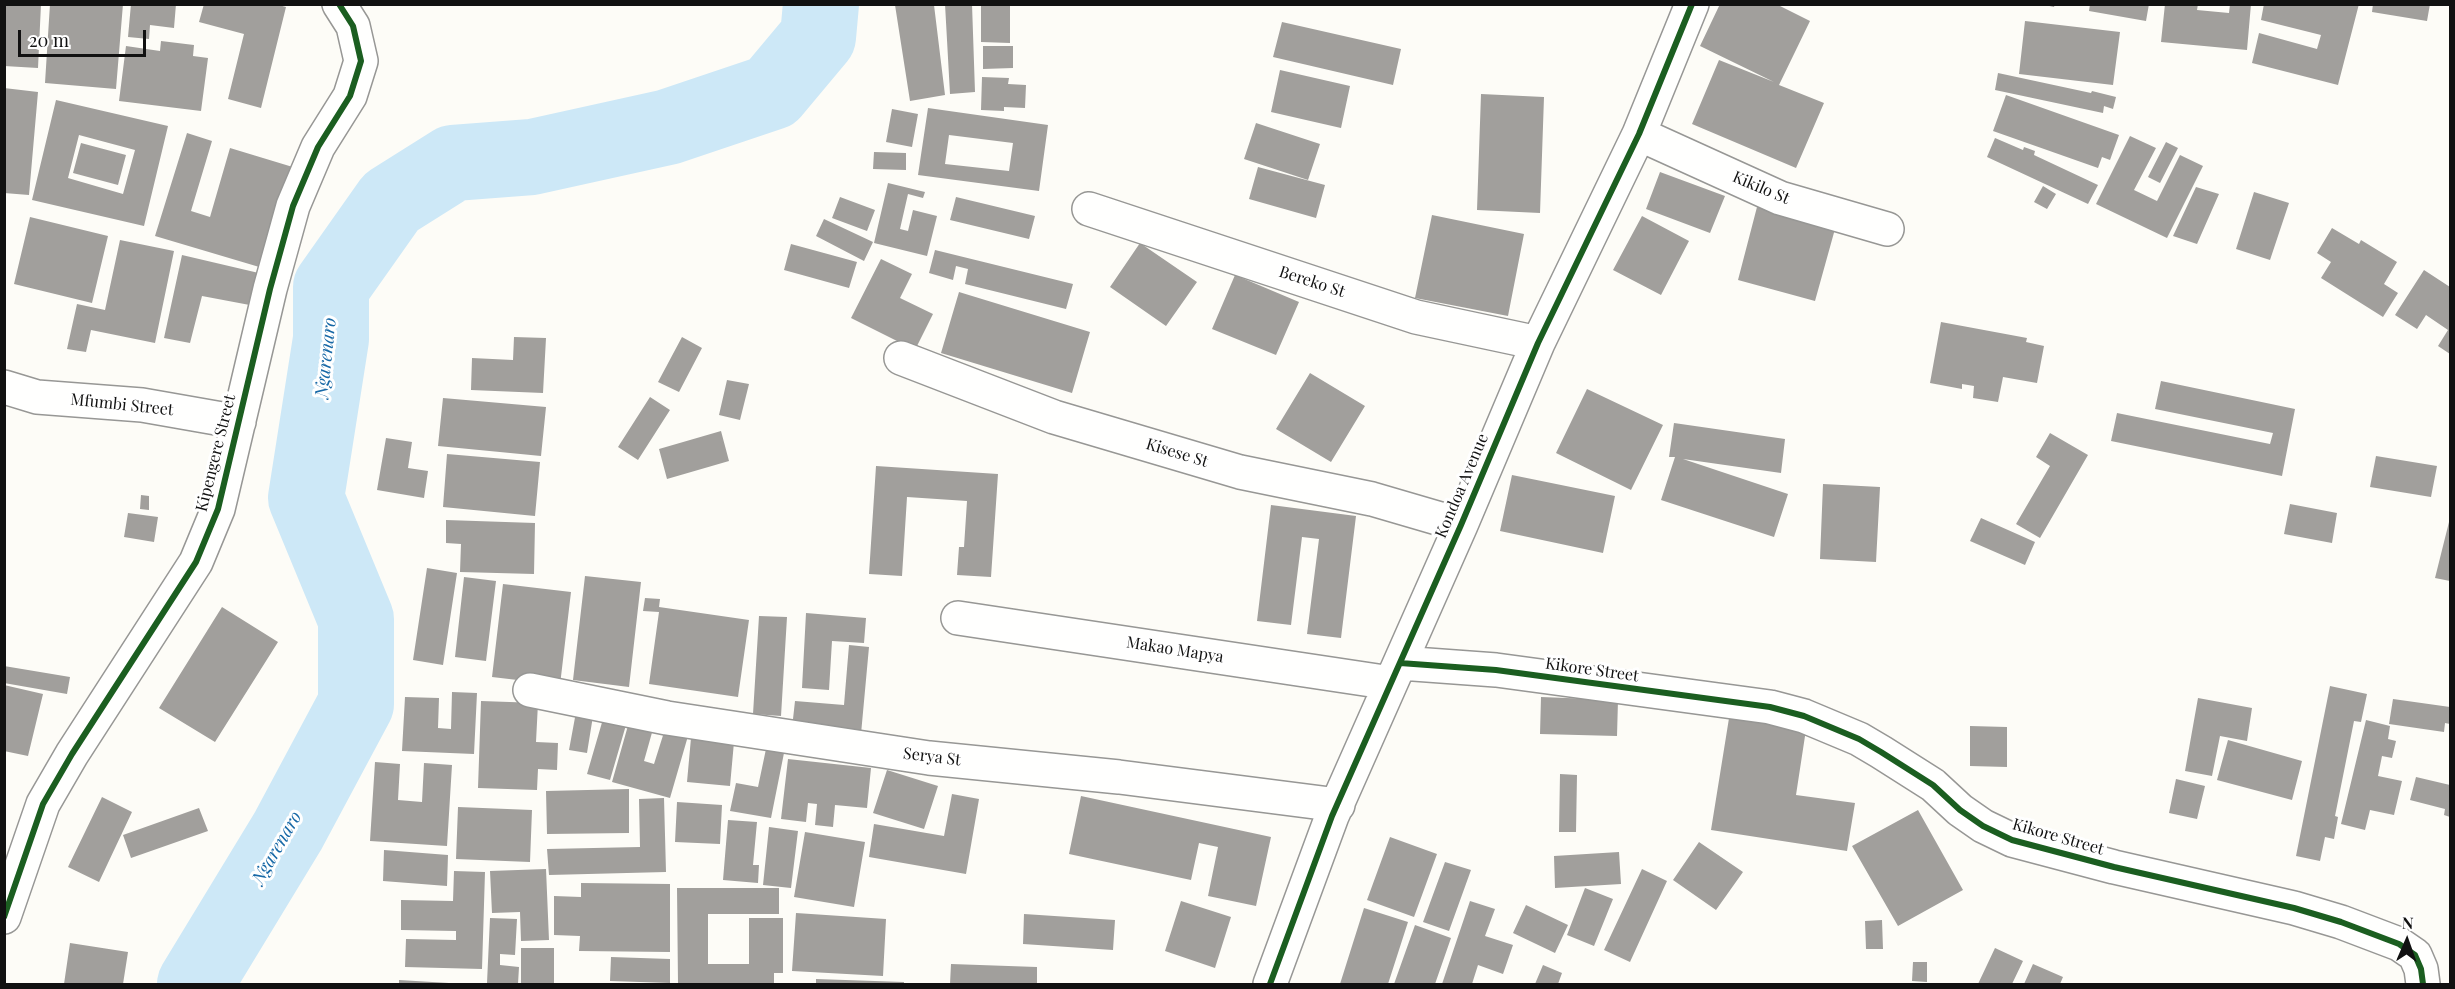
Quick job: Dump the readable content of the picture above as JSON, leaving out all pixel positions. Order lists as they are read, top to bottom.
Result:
{
  "streets": {
    "street": [
      "Kikilo St",
      "Bereko St",
      "Mfumbi Street",
      "Kipengere Street",
      "Kisese St",
      "Kondoa Avenue",
      "Makao Mapya",
      "Kikore Street",
      "Serya St"
    ]
  },
  "crossings": [
    ["Kikilo St", "Kondoa Avenue"],
    ["Bereko St", "Kondoa Avenue"],
    ["Mfumbi Street", "Kipengere Street"],
    ["Kisese St", "Kondoa Avenue"],
    ["Kondoa Avenue", "Makao Mapya"],
    ["Kondoa Avenue", "Kikore Street"],
    ["Kondoa Avenue", "Serya St"],
    ["Makao Mapya", "Kikore Street"]
  ],
  "water": ["Ngarenaro"],
  "scale_bar": "20 m",
  "north": "top"
}
